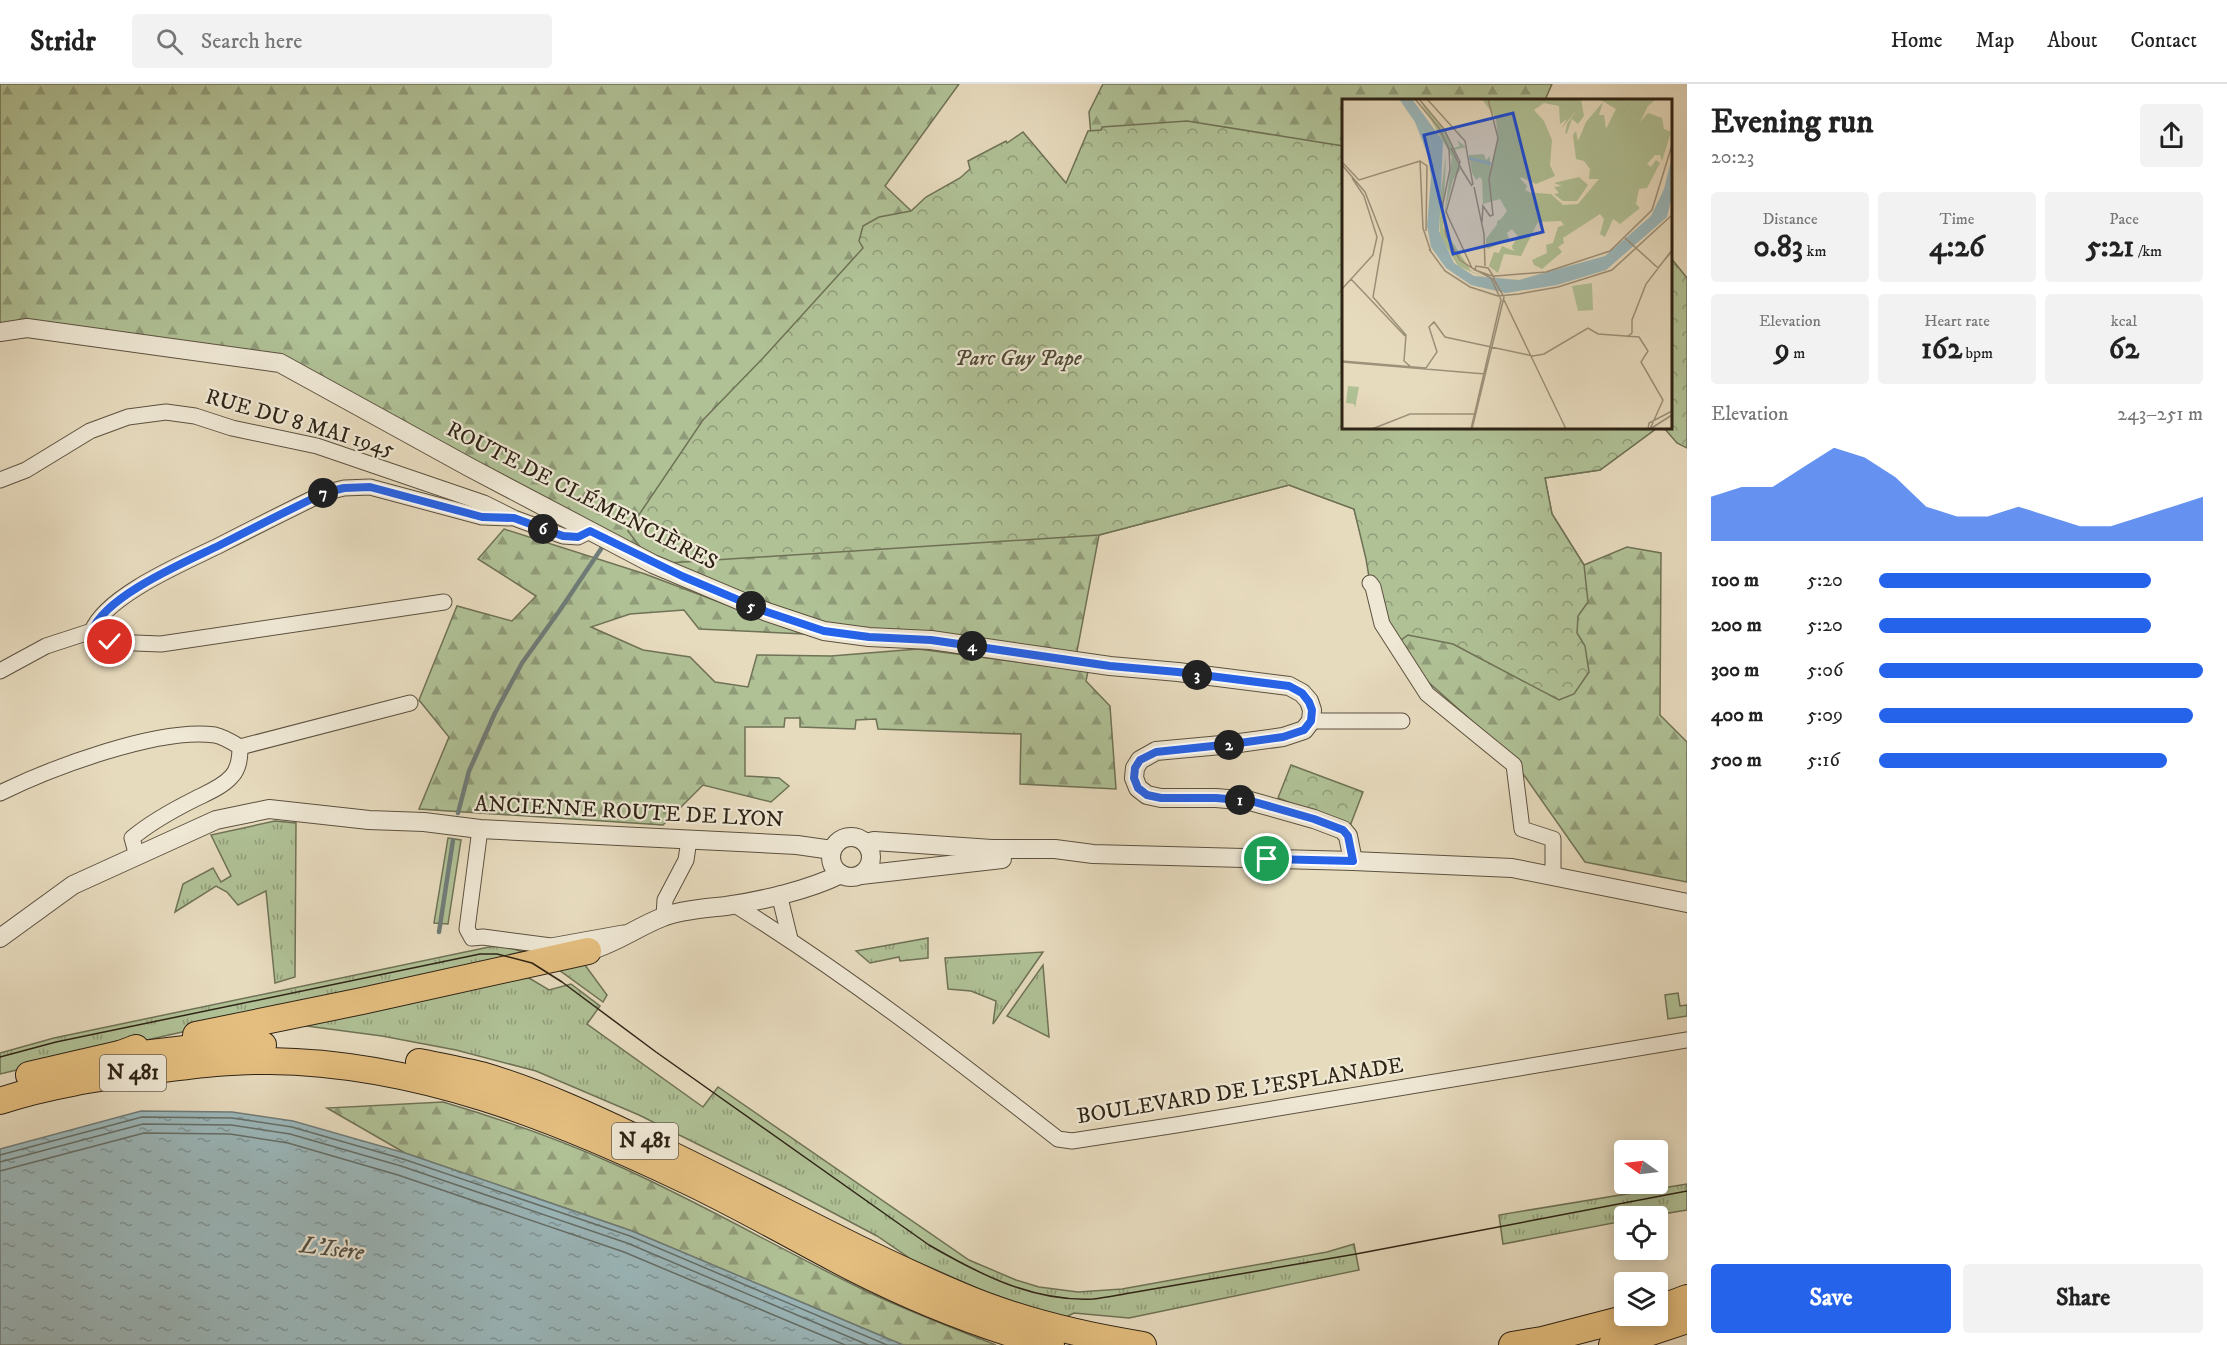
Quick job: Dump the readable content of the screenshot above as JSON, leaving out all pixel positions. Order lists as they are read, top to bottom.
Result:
{
  "streets": {
    "highway": ["N 481"],
    "street": [
      "RUE DU 8 MAI 1945",
      "ROUTE DE CLÉMENCIÈRES",
      "ANCIENNE ROUTE DE LYON",
      "BOULEVARD DE L'ESPLANADE"
    ]
  },
  "crossings": [
    ["RUE DU 8 MAI 1945", "ROUTE DE CLÉMENCIÈRES"]
  ],
  "water": ["L'Isère"],
  "parks": ["Parc Guy Pape"],
  "north": "left",
  "page": {
    "header": "Stridr",
    "search": "Search here",
    "nav": [
      "Home",
      "Map",
      "About",
      "Contact"
    ],
    "heading": ["Evening run", "20:23"],
    "stats": [
      ["Distance", "0.83 km"],
      ["Time", "4:26"],
      ["Pace", "5:21 /km"],
      ["Elevation", "9 m"],
      ["Heart rate", "162 bpm"],
      ["kcal", "62"]
    ],
    "chart": ["Elevation", "243–251 m"],
    "pins": [
      "7",
      "6",
      "5",
      "4",
      "3",
      "2",
      "1"
    ],
    "list": [
      {
        "name": "100 m",
        "note": "5:20"
      },
      {
        "name": "200 m",
        "note": "5:20"
      },
      {
        "name": "300 m",
        "note": "5:06"
      },
      {
        "name": "400 m",
        "note": "5:09"
      },
      {
        "name": "500 m",
        "note": "5:16"
      }
    ],
    "buttons": ["Save", "Share"]
  }
}
